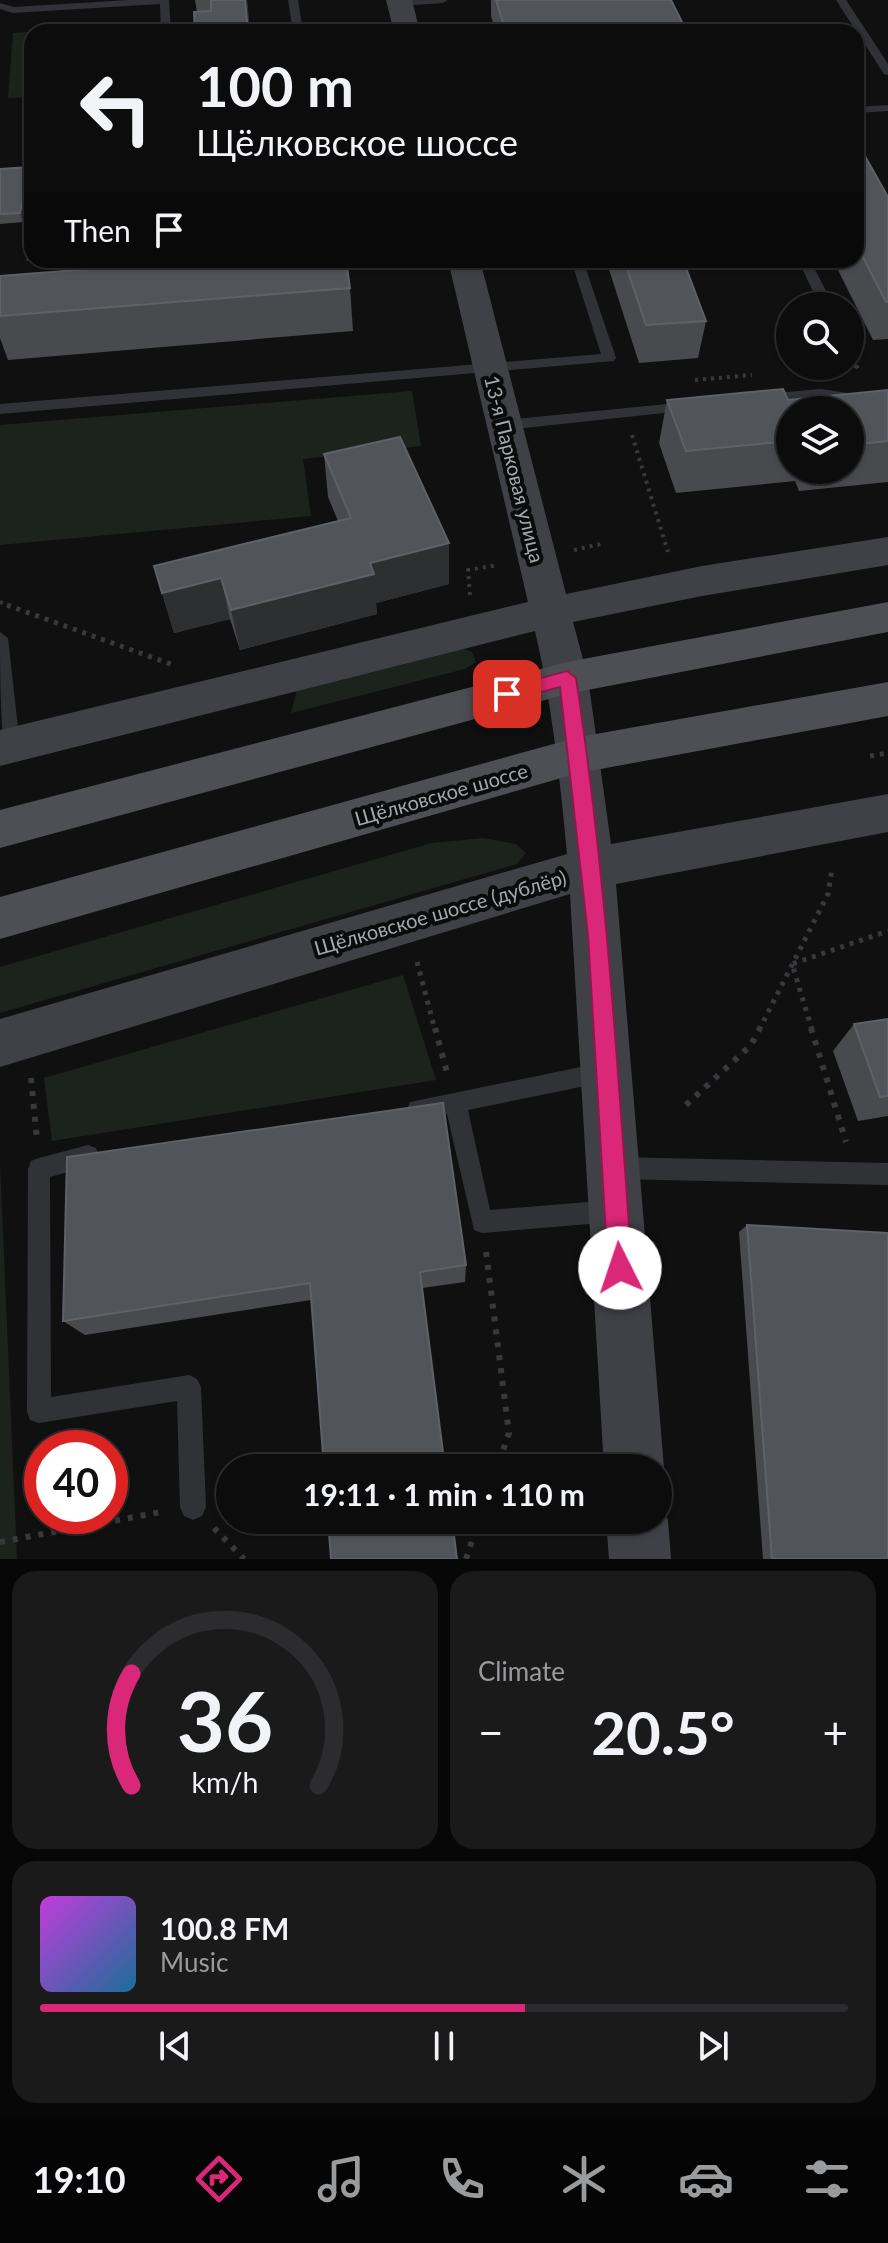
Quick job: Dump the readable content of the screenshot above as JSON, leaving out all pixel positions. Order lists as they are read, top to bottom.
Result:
{
  "streets": {
    "main road": ["Щёлковское шоссе"],
    "street": ["13-я Парковая улица", "Щёлковское шоссе (дублёр)"]
  },
  "crossings": [
    ["13-я Парковая улица", "Щёлковское шоссе"],
    ["13-я Парковая улица", "Щёлковское шоссе (дублёр)"]
  ],
  "page": {
    "turn": ["100 m", "Щёлковское шоссе"],
    "then": "Then",
    "limit": "40",
    "trip": "19:11 · 1 min · 110 m",
    "tile": "Climate",
    "heat": ["−", "20.5°", "+"],
    "song": ["100.8 FM", "Music"],
    "tabs": "19:10",
    "gauge": ["36", "km/h"]
  }
}
